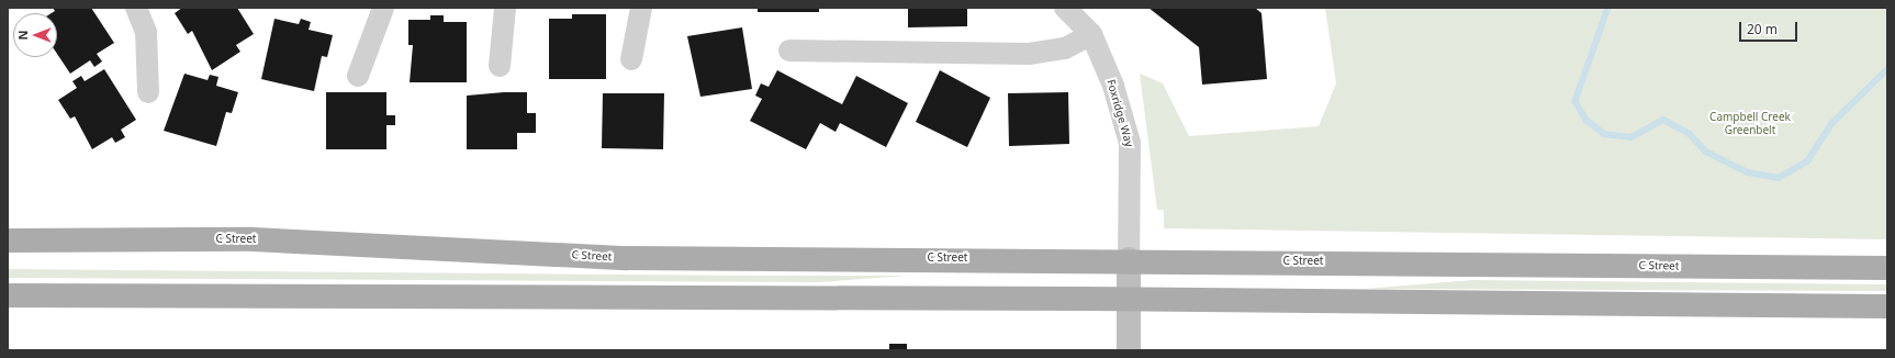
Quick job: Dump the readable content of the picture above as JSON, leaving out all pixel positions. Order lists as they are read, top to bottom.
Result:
{
  "streets": {
    "main road": ["C Street"],
    "street": ["Foxridge Way"]
  },
  "crossings": [
    ["Foxridge Way", "C Street"]
  ],
  "parks": ["Campbell Creek Greenbelt"],
  "scale_bar": "20 m",
  "north": "left"
}
